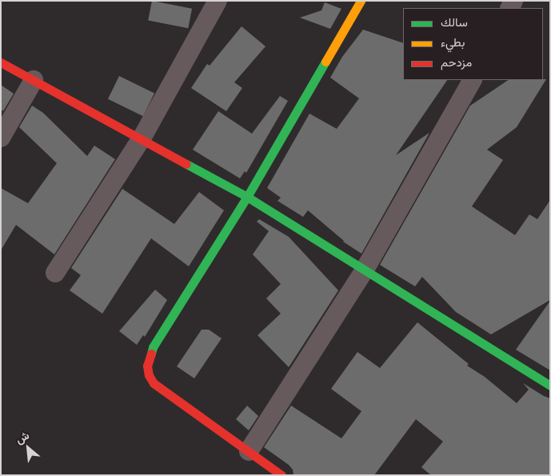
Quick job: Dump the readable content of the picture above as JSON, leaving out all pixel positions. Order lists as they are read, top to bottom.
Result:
{
  "legend": ["سالك", "بطيء", "مزدحم"],
  "north": "top left"
}
